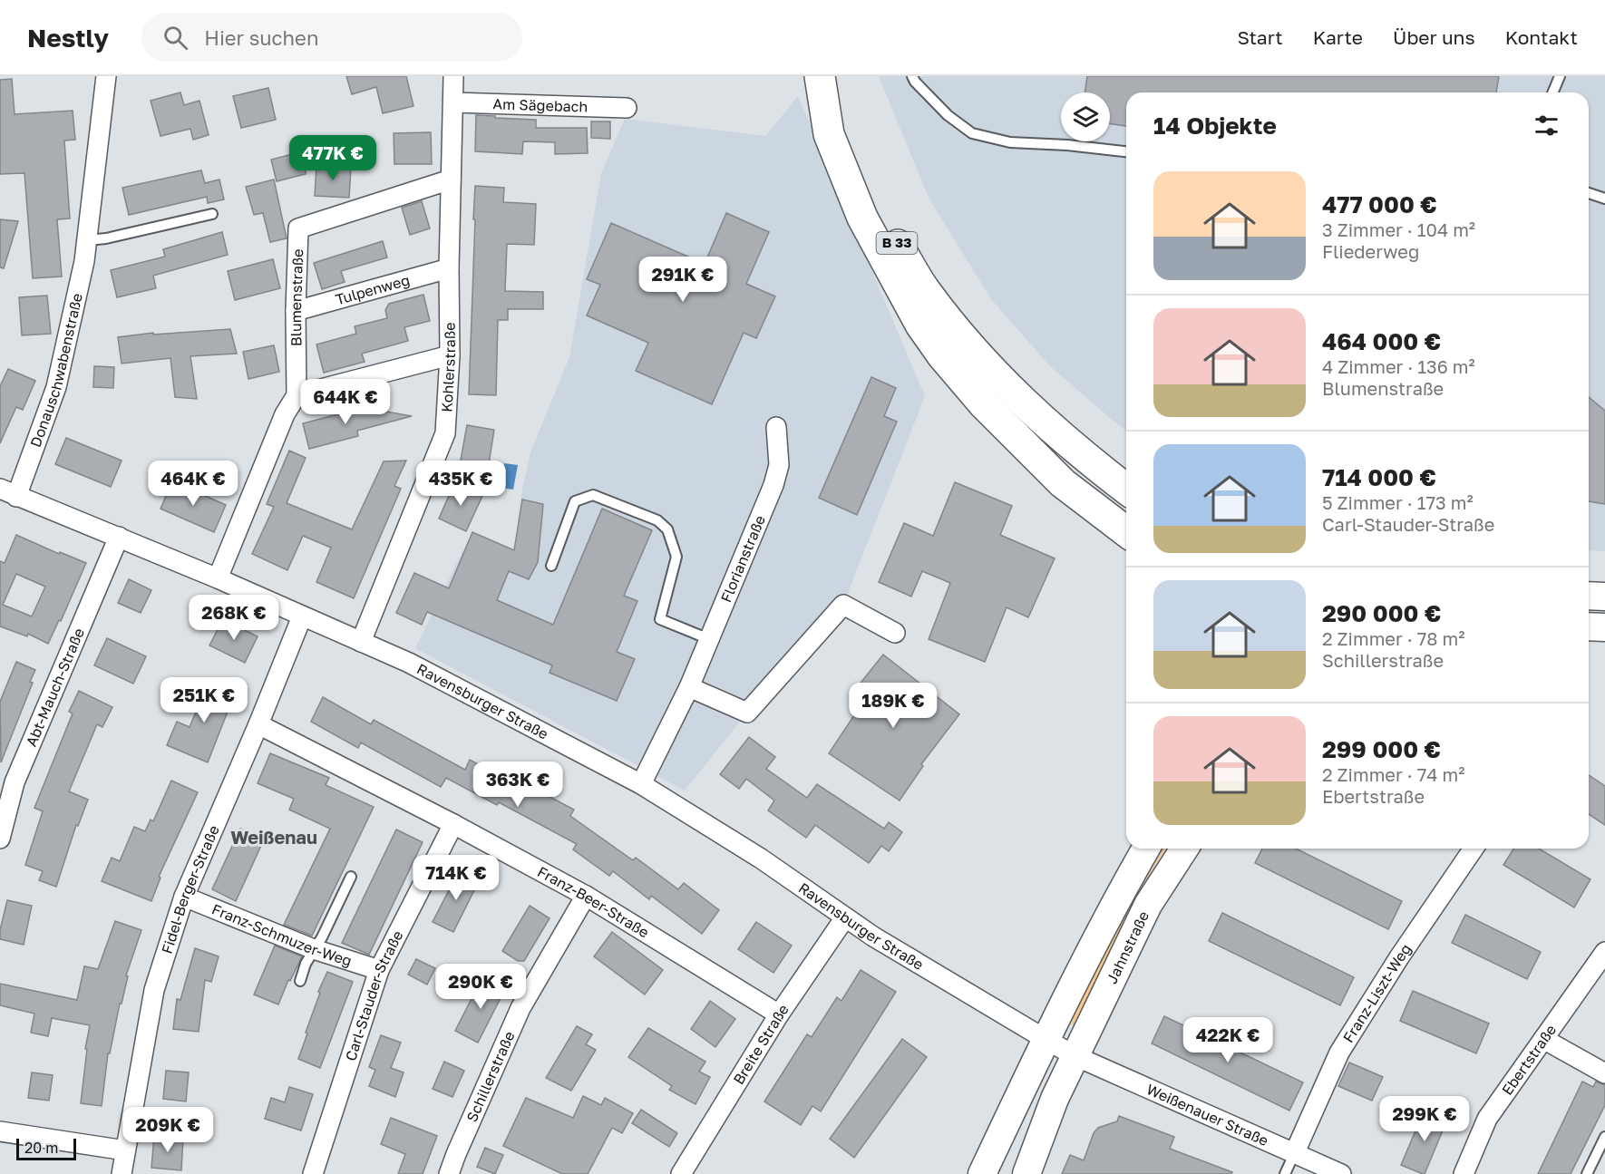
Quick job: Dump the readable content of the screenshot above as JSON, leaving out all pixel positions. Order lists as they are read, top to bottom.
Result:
{
  "streets": {
    "main road": ["B 33", "Jahnstraße"],
    "street": [
      "Am Sägebach",
      "Tulpenweg",
      "Blumenstraße",
      "Kohlerstraße",
      "Donauschwabenstraße",
      "Florianstraße",
      "Abt-Mauch-Straße",
      "Ravensburger Straße",
      "Fidel-Berger-Straße",
      "Franz-Beer-Straße",
      "Franz-Schmuzer-Weg",
      "Franz-Liszt-Weg",
      "Carl-Stauder-Straße",
      "Breite Straße",
      "Ebertstraße",
      "Schillerstraße",
      "Weißenauer Straße"
    ]
  },
  "crossings": [
    ["Am Sägebach", "Kohlerstraße"],
    ["Tulpenweg", "Blumenstraße"],
    ["Tulpenweg", "Kohlerstraße"],
    ["Blumenstraße", "Kohlerstraße"],
    ["Kohlerstraße", "Ravensburger Straße"],
    ["Donauschwabenstraße", "Ravensburger Straße"],
    ["Florianstraße", "Ravensburger Straße"],
    ["Abt-Mauch-Straße", "Ravensburger Straße"],
    ["Ravensburger Straße", "Fidel-Berger-Straße"],
    ["Ravensburger Straße", "Jahnstraße"],
    ["Ravensburger Straße", "Breite Straße"],
    ["Fidel-Berger-Straße", "Franz-Beer-Straße"],
    ["Fidel-Berger-Straße", "Franz-Schmuzer-Weg"],
    ["Franz-Beer-Straße", "Carl-Stauder-Straße"],
    ["Franz-Beer-Straße", "Breite Straße"],
    ["Franz-Beer-Straße", "Schillerstraße"],
    ["Franz-Schmuzer-Weg", "Carl-Stauder-Straße"],
    ["Jahnstraße", "Weißenauer Straße"],
    ["Franz-Liszt-Weg", "Weißenauer Straße"]
  ],
  "districts": ["Weißenau"],
  "scale_bar": "20 m",
  "page": {
    "header": "Nestly",
    "search": "Hier suchen",
    "nav": [
      "Start",
      "Karte",
      "Über uns",
      "Kontakt"
    ],
    "heading": "14 Objekte",
    "price": [
      "477K €",
      "291K €",
      "644K €",
      "464K €",
      "435K €",
      "268K €",
      "251K €",
      "189K €",
      "363K €",
      "714K €",
      "290K €",
      "422K €",
      "299K €",
      "209K €"
    ],
    "list": [
      {
        "name": "477 000 €",
        "note": "3 Zimmer · 104 m² · Fliederweg"
      },
      {
        "name": "464 000 €",
        "note": "4 Zimmer · 136 m² · Blumenstraße"
      },
      {
        "name": "714 000 €",
        "note": "5 Zimmer · 173 m² · Carl-Stauder-Straße"
      },
      {
        "name": "290 000 €",
        "note": "2 Zimmer · 78 m² · Schillerstraße"
      },
      {
        "name": "299 000 €",
        "note": "2 Zimmer · 74 m² · Ebertstraße"
      }
    ],
    "scale": "20 m"
  }
}
